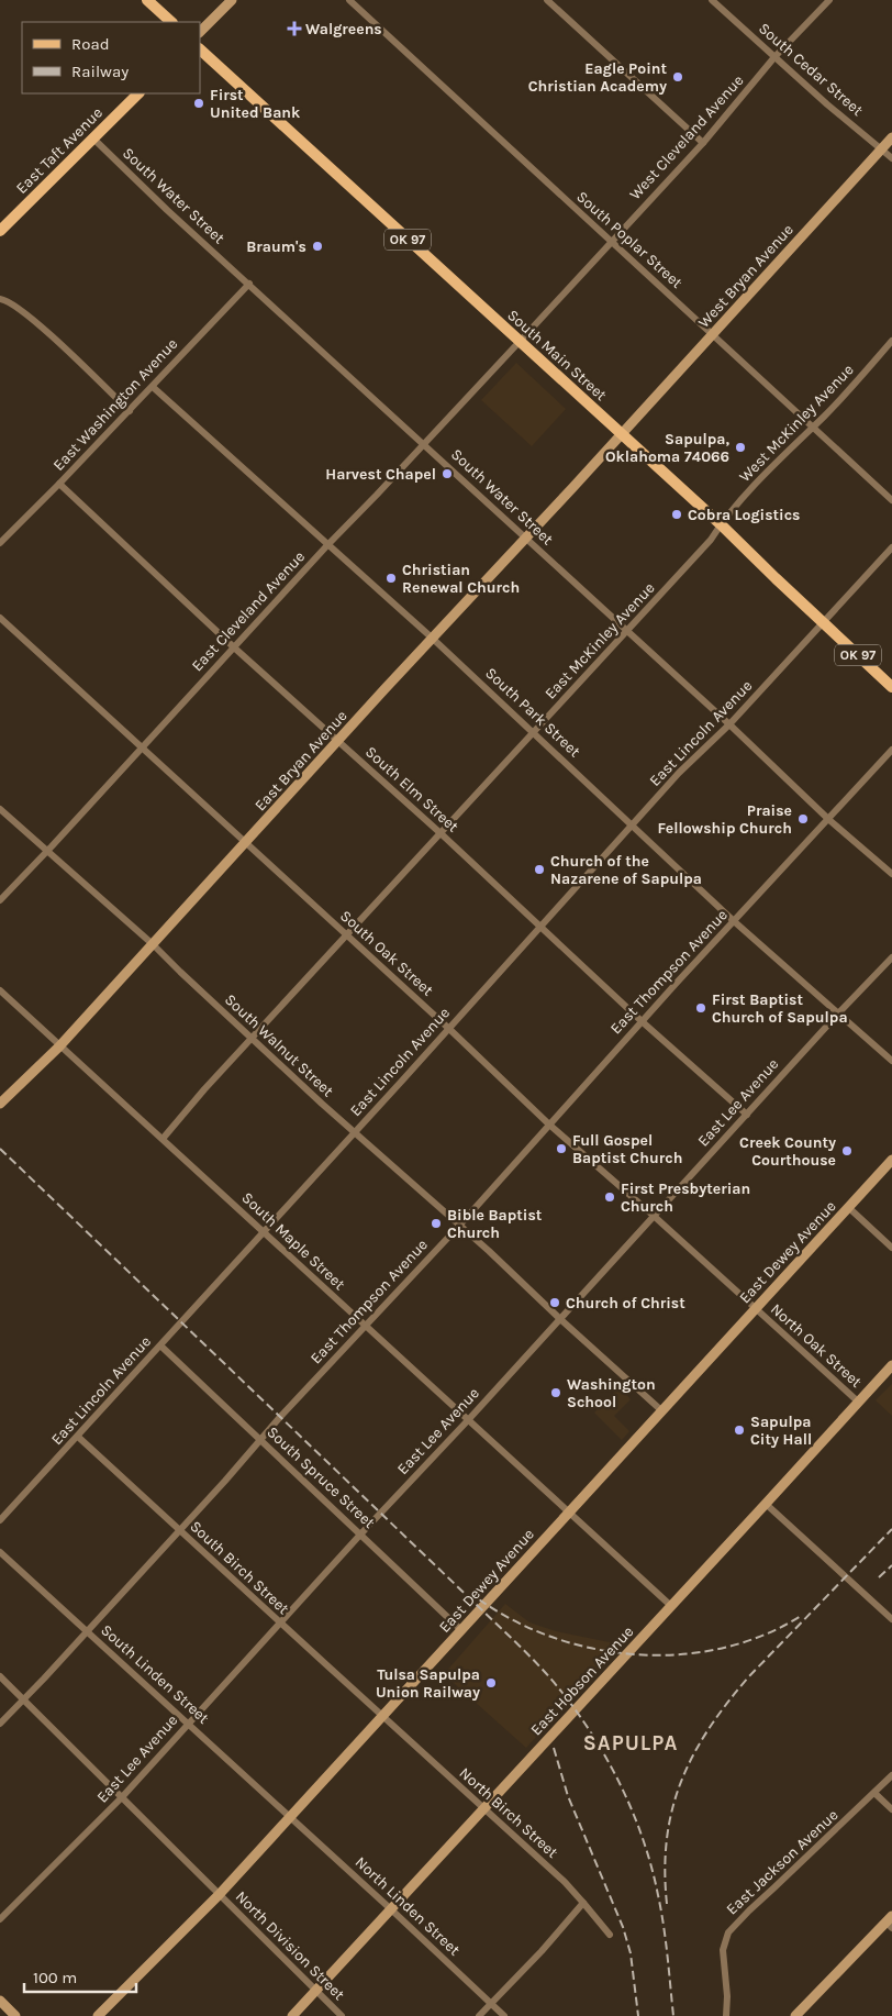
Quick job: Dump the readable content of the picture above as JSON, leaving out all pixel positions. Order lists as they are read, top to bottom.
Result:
{
  "streets": {
    "main road": ["East Taft Avenue", "OK 97", "South Main Street"],
    "street": [
      "South Cedar Street",
      "West Cleveland Avenue",
      "South Water Street",
      "South Poplar Street",
      "West Bryan Avenue",
      "East Washington Avenue",
      "West McKinley Avenue",
      "East Cleveland Avenue",
      "East McKinley Avenue",
      "South Park Street",
      "East Lincoln Avenue",
      "East Bryan Avenue",
      "South Elm Street",
      "South Oak Street",
      "East Thompson Avenue",
      "South Walnut Street",
      "East Lee Avenue",
      "South Maple Street",
      "East Dewey Avenue",
      "North Oak Street",
      "South Spruce Street",
      "South Birch Street",
      "South Linden Street",
      "East Hobson Avenue",
      "North Birch Street",
      "East Jackson Avenue",
      "North Linden Street",
      "North Division Street"
    ]
  },
  "crossings": [
    ["South Cedar Street", "West Cleveland Avenue"],
    ["South Cedar Street", "West Bryan Avenue"],
    ["West Cleveland Avenue", "South Poplar Street"],
    ["West Cleveland Avenue", "South Main Street"],
    ["West Cleveland Avenue", "East Cleveland Avenue"],
    ["East Taft Avenue", "South Water Street"],
    ["South Water Street", "East Washington Avenue"],
    ["South Water Street", "East Cleveland Avenue"],
    ["South Water Street", "East McKinley Avenue"],
    ["South Water Street", "East Lincoln Avenue"],
    ["South Water Street", "East Bryan Avenue"],
    ["South Water Street", "East Thompson Avenue"],
    ["South Poplar Street", "West Bryan Avenue"],
    ["South Poplar Street", "West McKinley Avenue"],
    ["West Bryan Avenue", "South Main Street"],
    ["West Bryan Avenue", "East Bryan Avenue"],
    ["South Main Street", "West McKinley Avenue"],
    ["South Main Street", "East Cleveland Avenue"],
    ["South Main Street", "East McKinley Avenue"],
    ["South Main Street", "East Lincoln Avenue"],
    ["South Main Street", "East Bryan Avenue"],
    ["East Washington Avenue", "South Park Street"],
    ["East Washington Avenue", "South Elm Street"],
    ["West McKinley Avenue", "East McKinley Avenue"],
    ["East Cleveland Avenue", "South Park Street"],
    ["East Cleveland Avenue", "South Elm Street"],
    ["East Cleveland Avenue", "South Oak Street"],
    ["East Cleveland Avenue", "South Walnut Street"],
    ["East McKinley Avenue", "South Park Street"],
    ["East McKinley Avenue", "South Elm Street"],
    ["East McKinley Avenue", "South Oak Street"],
    ["East McKinley Avenue", "South Walnut Street"],
    ["East McKinley Avenue", "South Maple Street"],
    ["South Park Street", "East Lincoln Avenue"],
    ["South Park Street", "East Bryan Avenue"],
    ["South Park Street", "East Thompson Avenue"],
    ["South Park Street", "East Lee Avenue"],
    ["East Lincoln Avenue", "South Elm Street"],
    ["East Lincoln Avenue", "South Oak Street"],
    ["East Lincoln Avenue", "South Walnut Street"],
    ["East Lincoln Avenue", "South Maple Street"],
    ["East Lincoln Avenue", "South Spruce Street"],
    ["East Lincoln Avenue", "South Birch Street"],
    ["East Bryan Avenue", "South Elm Street"],
    ["East Bryan Avenue", "South Oak Street"],
    ["East Bryan Avenue", "South Walnut Street"],
    ["East Bryan Avenue", "South Maple Street"],
    ["South Elm Street", "East Thompson Avenue"],
    ["South Elm Street", "East Lee Avenue"],
    ["South Oak Street", "East Thompson Avenue"],
    ["South Oak Street", "East Lee Avenue"],
    ["South Oak Street", "East Dewey Avenue"],
    ["South Oak Street", "North Oak Street"],
    ["East Thompson Avenue", "South Walnut Street"],
    ["East Thompson Avenue", "South Maple Street"],
    ["East Thompson Avenue", "South Spruce Street"],
    ["East Thompson Avenue", "South Birch Street"],
    ["East Thompson Avenue", "South Linden Street"],
    ["East Thompson Avenue", "North Division Street"],
    ["South Walnut Street", "East Lee Avenue"],
    ["South Walnut Street", "East Dewey Avenue"],
    ["East Lee Avenue", "South Maple Street"],
    ["East Lee Avenue", "South Spruce Street"],
    ["East Lee Avenue", "South Birch Street"],
    ["East Lee Avenue", "South Linden Street"],
    ["East Lee Avenue", "North Division Street"],
    ["South Maple Street", "East Dewey Avenue"],
    ["South Maple Street", "East Hobson Avenue"],
    ["East Dewey Avenue", "North Oak Street"],
    ["East Dewey Avenue", "South Spruce Street"],
    ["East Dewey Avenue", "South Birch Street"],
    ["East Dewey Avenue", "South Linden Street"],
    ["East Dewey Avenue", "North Birch Street"],
    ["East Dewey Avenue", "North Linden Street"],
    ["East Dewey Avenue", "North Division Street"],
    ["North Oak Street", "East Hobson Avenue"],
    ["South Birch Street", "North Birch Street"],
    ["South Linden Street", "North Linden Street"],
    ["East Hobson Avenue", "North Birch Street"],
    ["East Hobson Avenue", "North Linden Street"],
    ["East Hobson Avenue", "North Division Street"]
  ],
  "districts": ["SAPULPA"],
  "places": {
    "health": ["Walgreens"],
    "other": [
      "Eagle Point Christian Academy",
      "First United Bank",
      "Braum's",
      "Sapulpa, Oklahoma 74066",
      "Harvest Chapel",
      "Cobra Logistics",
      "Christian Renewal Church",
      "Praise Fellowship Church",
      "Church of the Nazarene of Sapulpa",
      "First Baptist Church of Sapulpa",
      "Full Gospel Baptist Church",
      "Creek County Courthouse",
      "First Presbyterian Church",
      "Bible Baptist Church",
      "Church of Christ",
      "Washington School",
      "Sapulpa City Hall",
      "Tulsa Sapulpa Union Railway"
    ]
  },
  "legend": ["Road", "Railway"],
  "scale_bar": "100 m"
}
